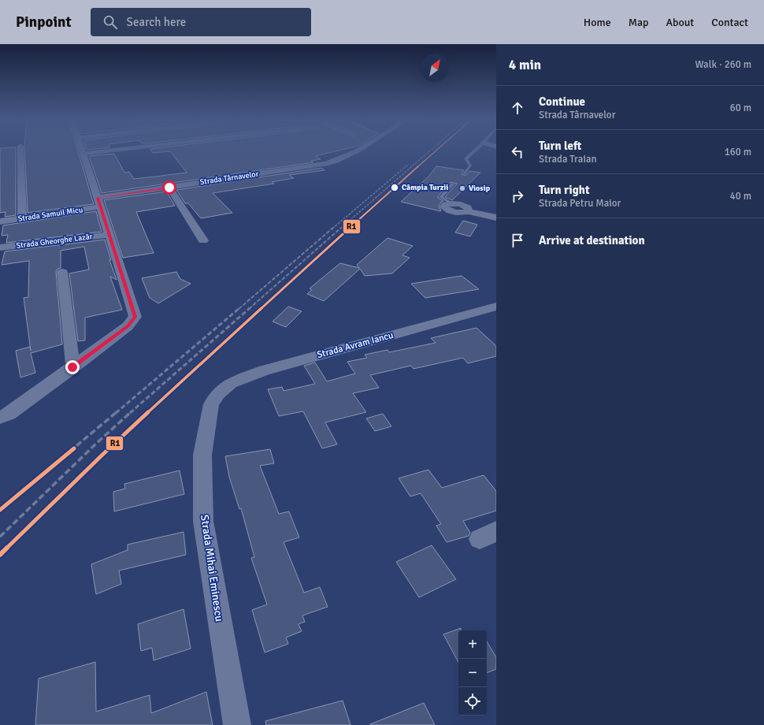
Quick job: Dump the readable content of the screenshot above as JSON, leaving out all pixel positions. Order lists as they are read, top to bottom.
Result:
{
  "streets": {
    "street": [
      "Strada Târnavelor",
      "Strada Samuil Micu",
      "Strada Gheorghe Lazăr",
      "Strada Avram Iancu",
      "Strada Mihai Eminescu"
    ]
  },
  "crossings": [
    ["Strada Târnavelor", "Strada Samuil Micu"],
    ["Strada Avram Iancu", "Strada Mihai Eminescu"]
  ],
  "places": ["Câmpia Turzii", "Viosip"],
  "lines": ["transit line R1"],
  "north": "top right",
  "page": {
    "header": "Pinpoint",
    "search": "Search here",
    "nav": [
      "Home",
      "Map",
      "About",
      "Contact"
    ],
    "heading": ["4 min", "Walk · 260 m"],
    "list": [
      ["Continue", "Strada Târnavelor", "60 m"],
      ["Turn left", "Strada Traian", "160 m"],
      ["Turn right", "Strada Petru Maior", "40 m"],
      "Arrive at destination"
    ],
    "map_buttons": ["+", "−"]
  }
}
